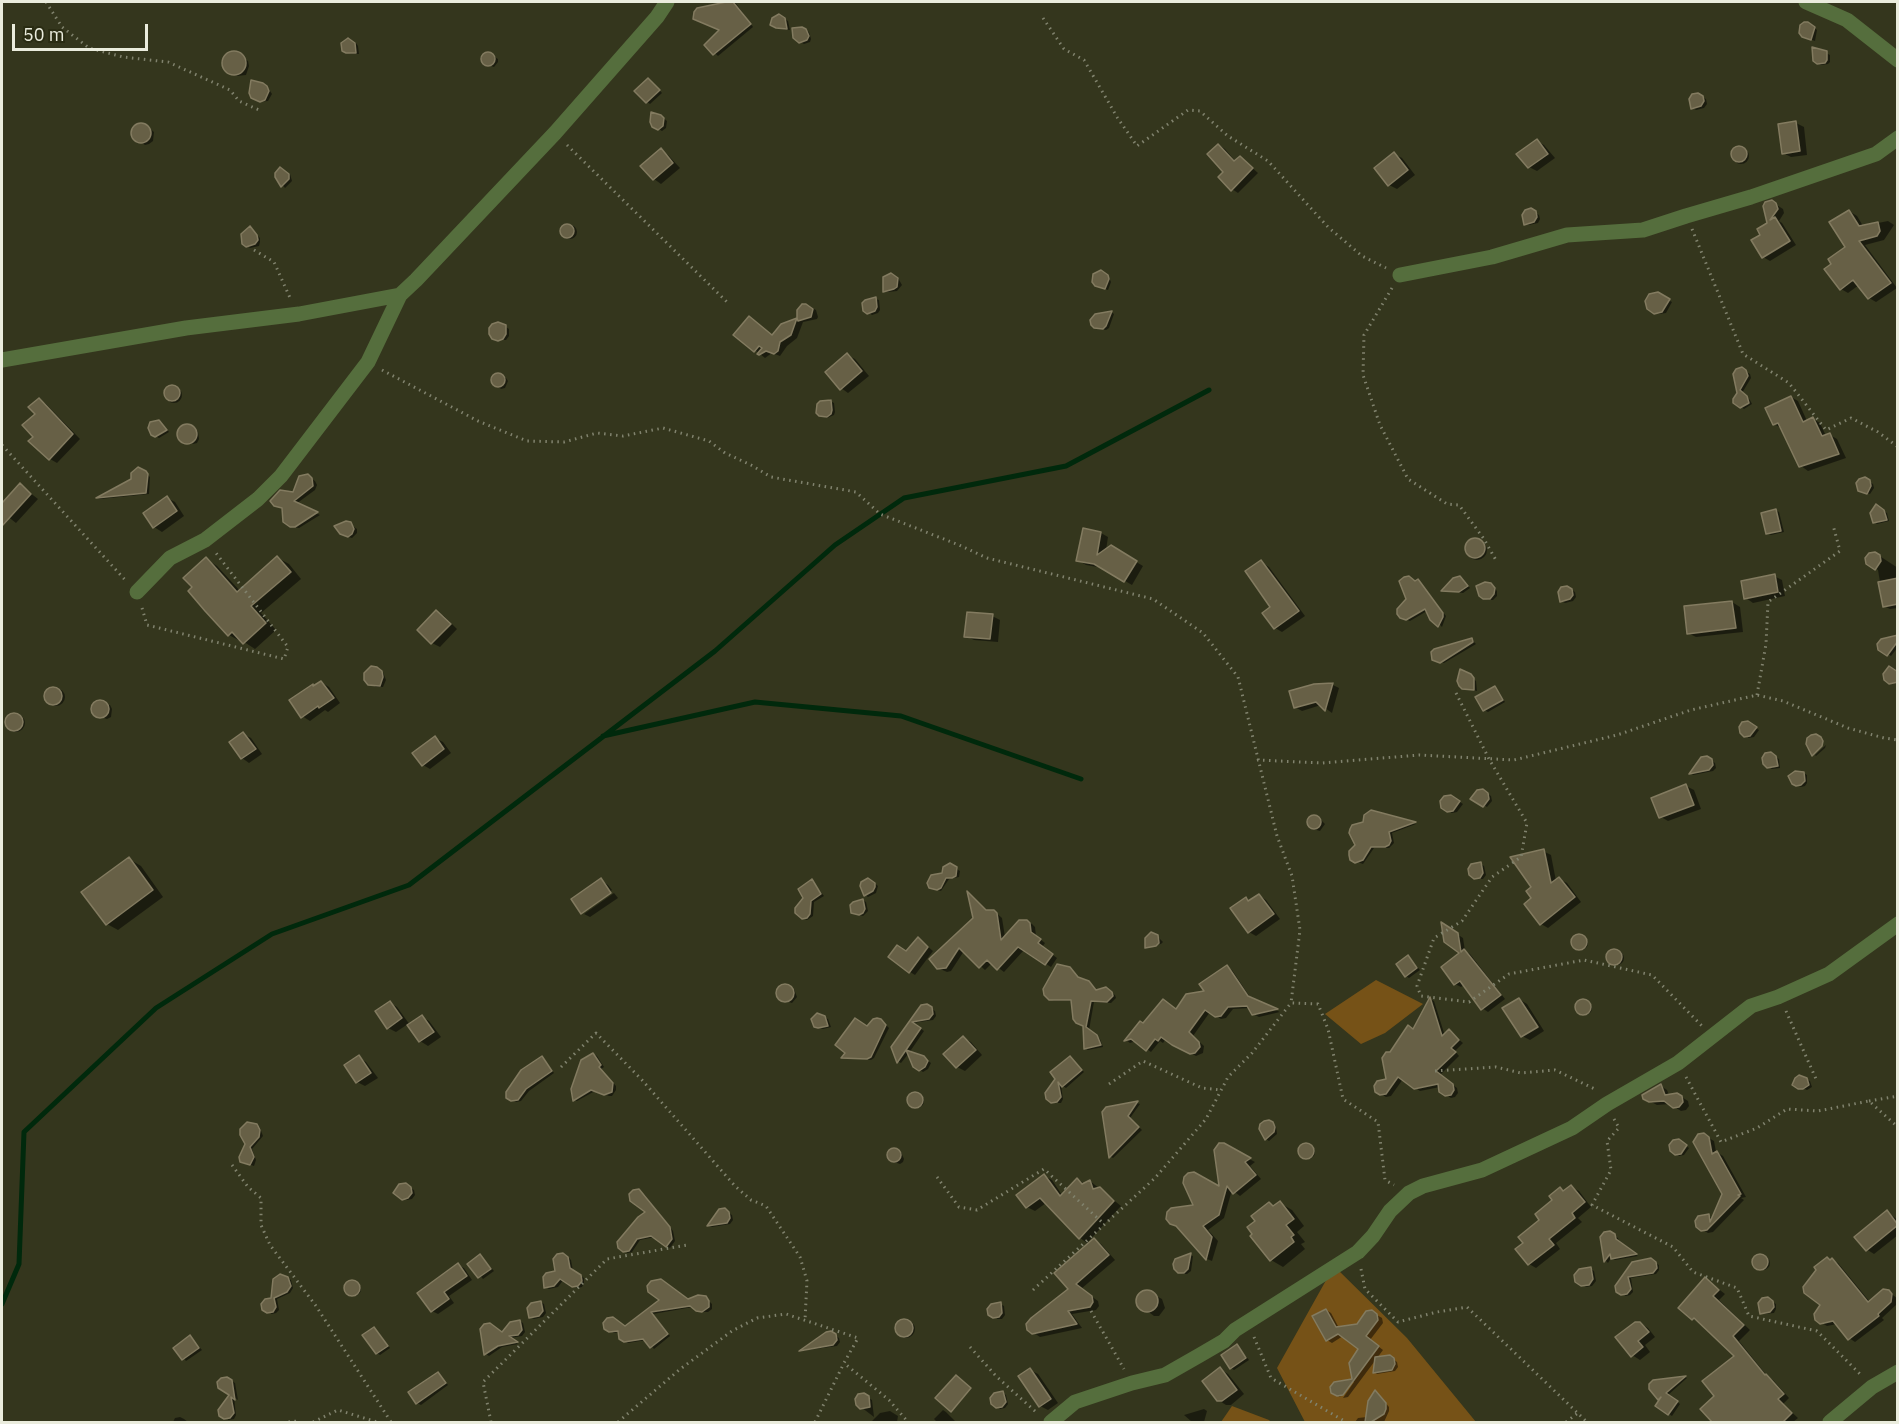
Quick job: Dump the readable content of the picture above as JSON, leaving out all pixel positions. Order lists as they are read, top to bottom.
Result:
{
  "scale_bar": "50 m"
}
